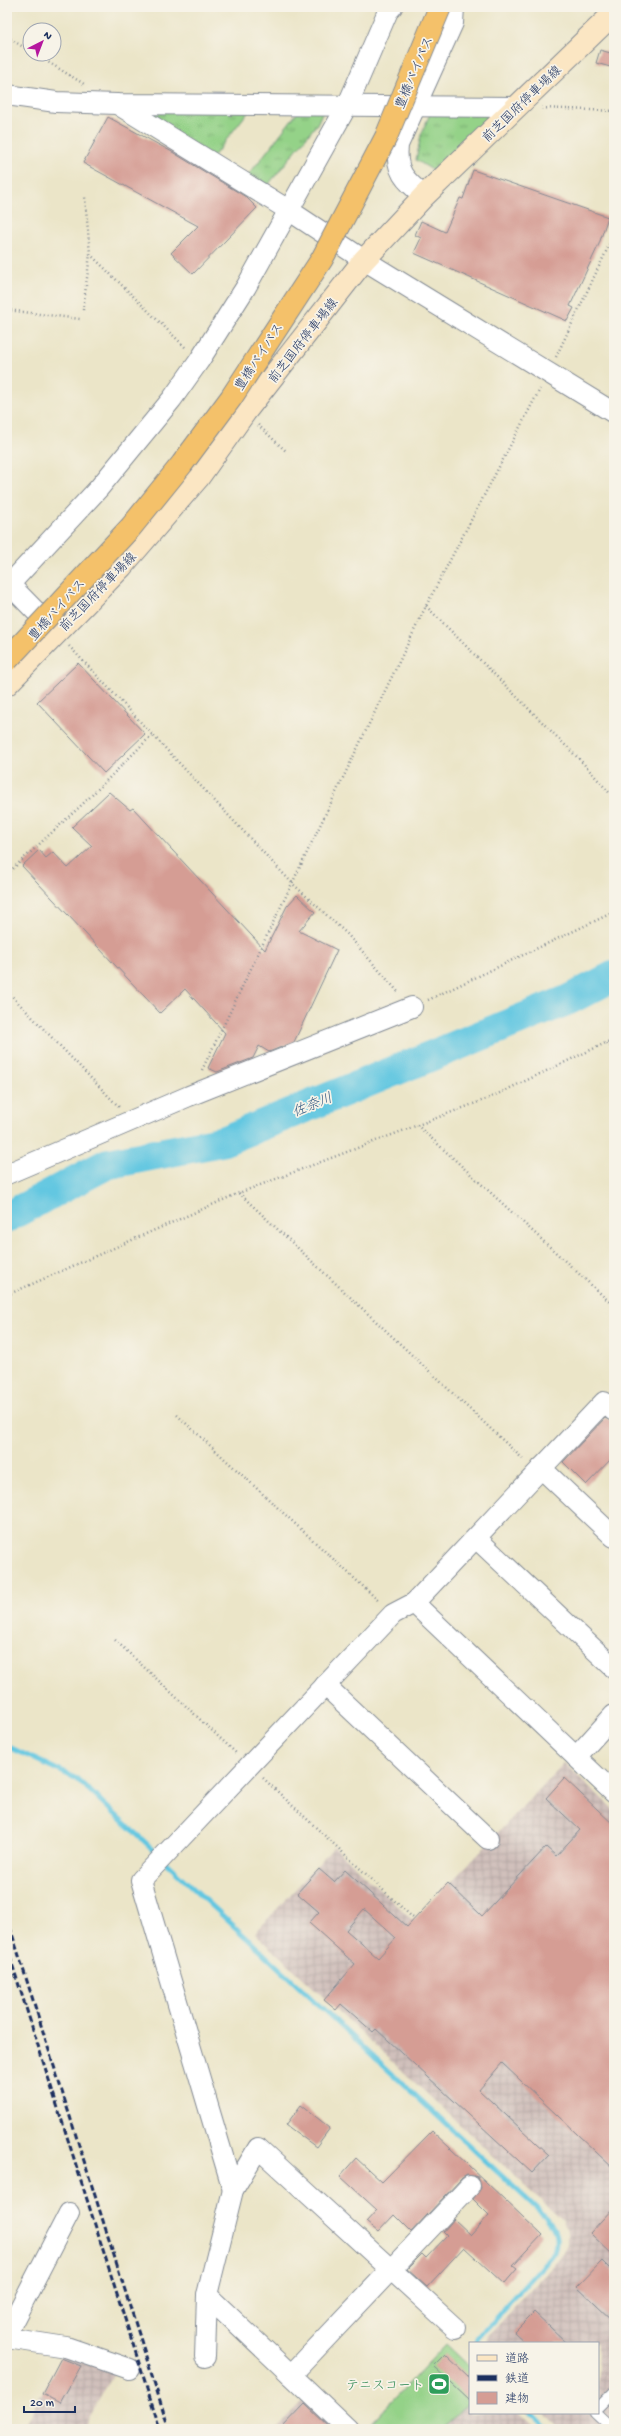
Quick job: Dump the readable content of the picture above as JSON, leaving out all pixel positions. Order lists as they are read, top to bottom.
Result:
{
  "streets": {
    "highway": ["豊橋バイパス"],
    "main road": ["前芝国府停車場線"]
  },
  "water": ["佐奈川"],
  "places": {
    "sports": ["テニスコート"]
  },
  "legend": ["道路", "鉄道", "建物"],
  "scale_bar": "20 m",
  "north": "top right"
}
